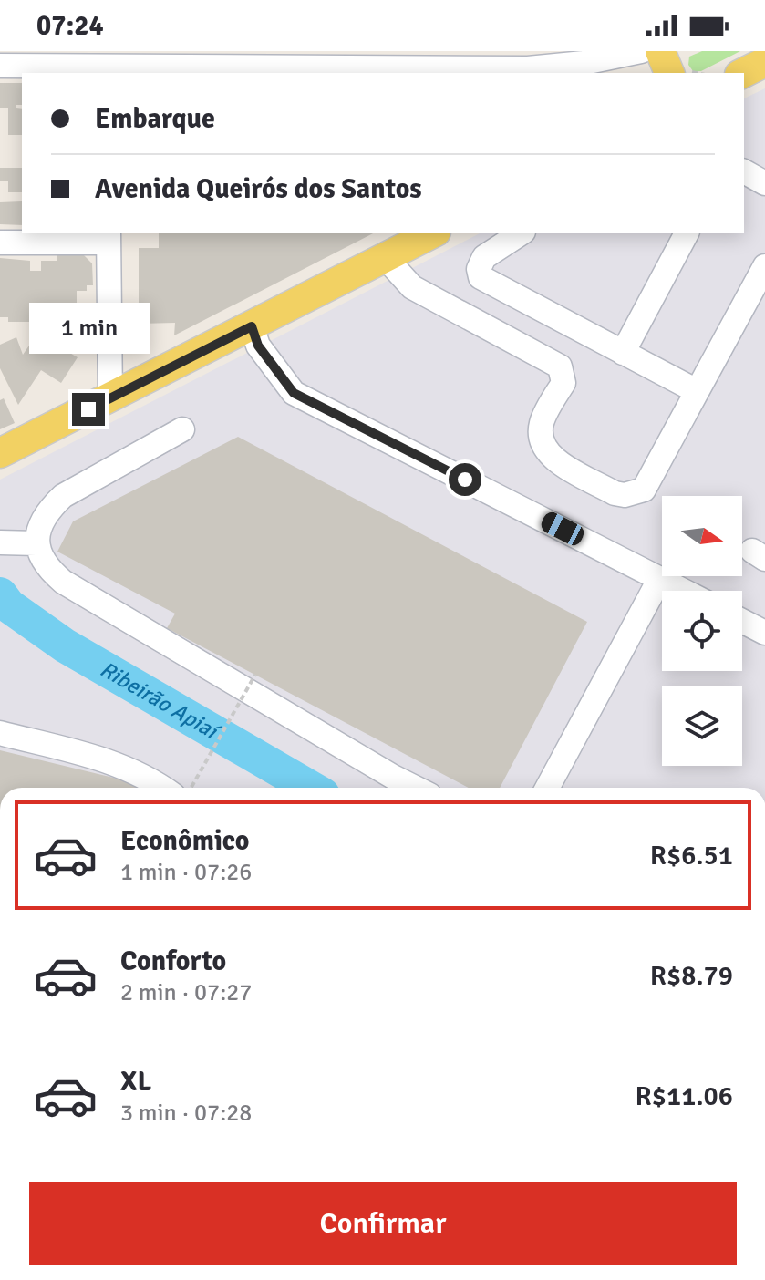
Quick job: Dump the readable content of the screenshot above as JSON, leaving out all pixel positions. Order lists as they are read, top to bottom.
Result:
{
  "water": ["Ribeirão Apiaí"],
  "north": "right",
  "page": {
    "status": "07:24",
    "banner": ["Embarque", "Avenida Queirós dos Santos"],
    "bubble": "1 min",
    "list": [
      {
        "name": "Econômico",
        "note": "1 min · 07:26",
        "value": "R$6.51"
      },
      {
        "name": "Conforto",
        "note": "2 min · 07:27",
        "value": "R$8.79"
      },
      {
        "name": "XL",
        "note": "3 min · 07:28",
        "value": "R$11.06"
      }
    ],
    "buttons": "Confirmar"
  }
}
